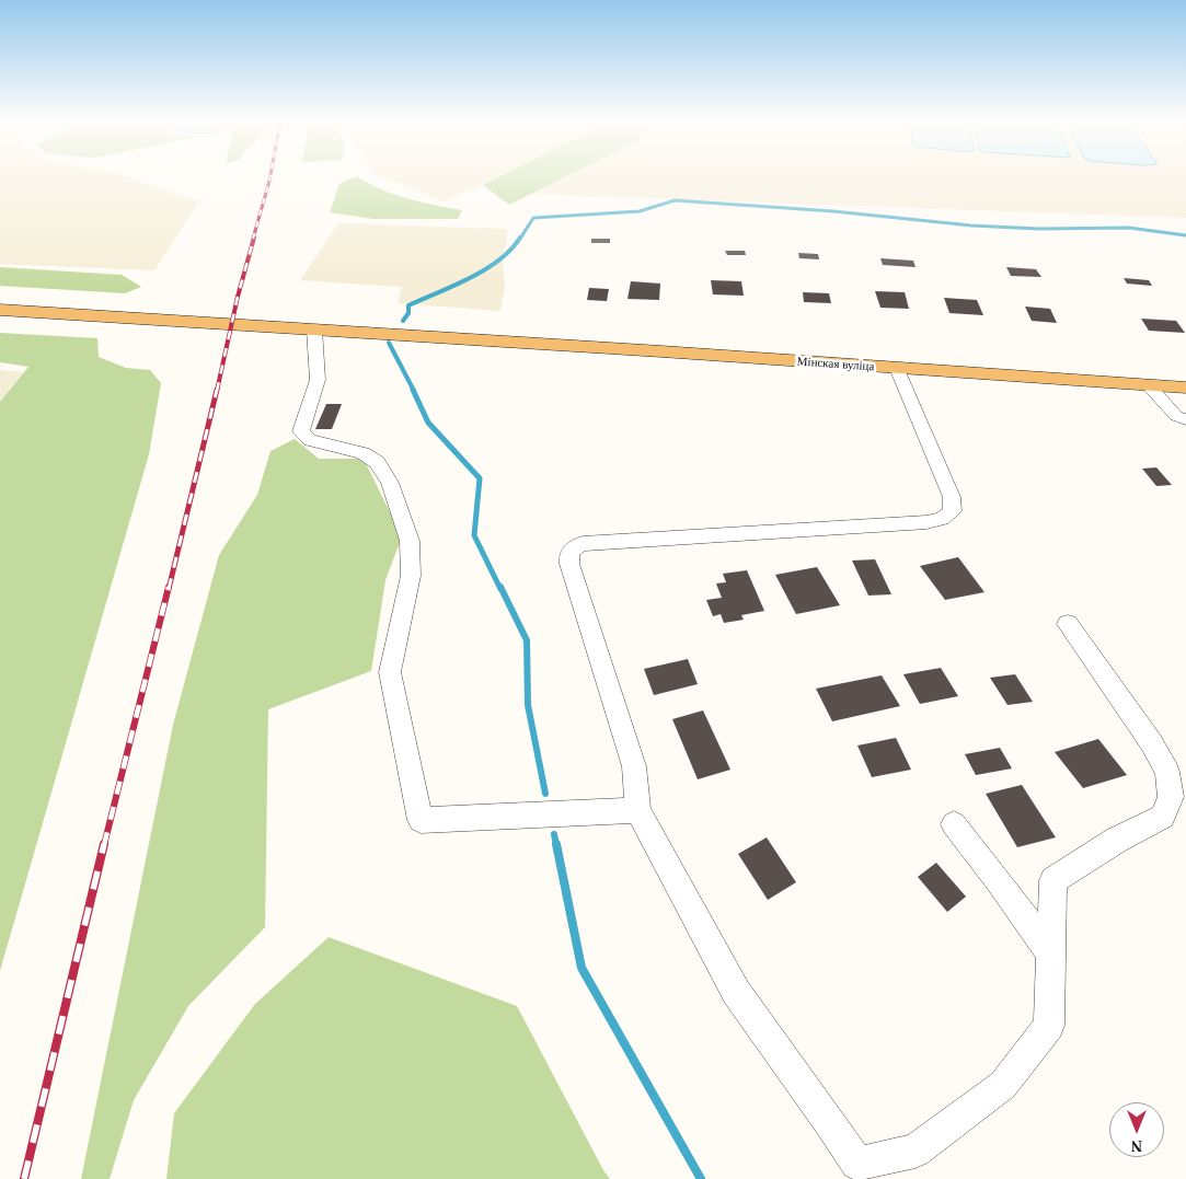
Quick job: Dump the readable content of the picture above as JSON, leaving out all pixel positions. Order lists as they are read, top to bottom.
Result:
{
  "streets": {
    "main road": ["Мінская вуліца"]
  },
  "north": "bottom"
}
